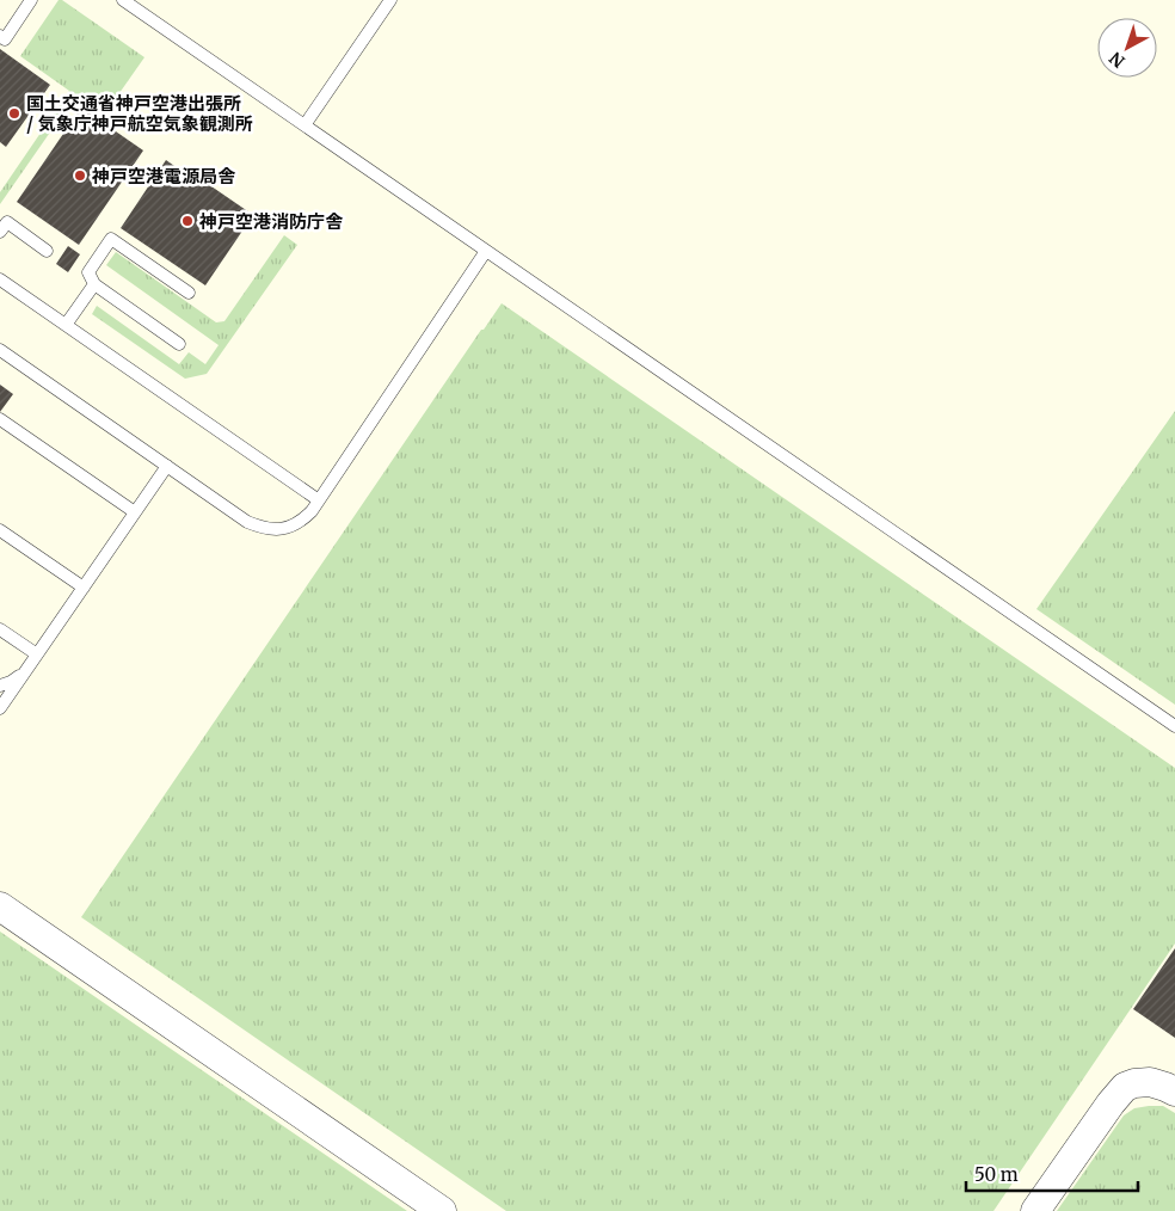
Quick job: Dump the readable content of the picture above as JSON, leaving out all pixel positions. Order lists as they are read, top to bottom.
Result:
{
  "places": ["国土交通省神戸空港出張所 / 気象庁神戸航空気象観測所", "神戸空港電源局舎", "神戸空港消防庁舎"],
  "scale_bar": "50 m",
  "north": "bottom left"
}
